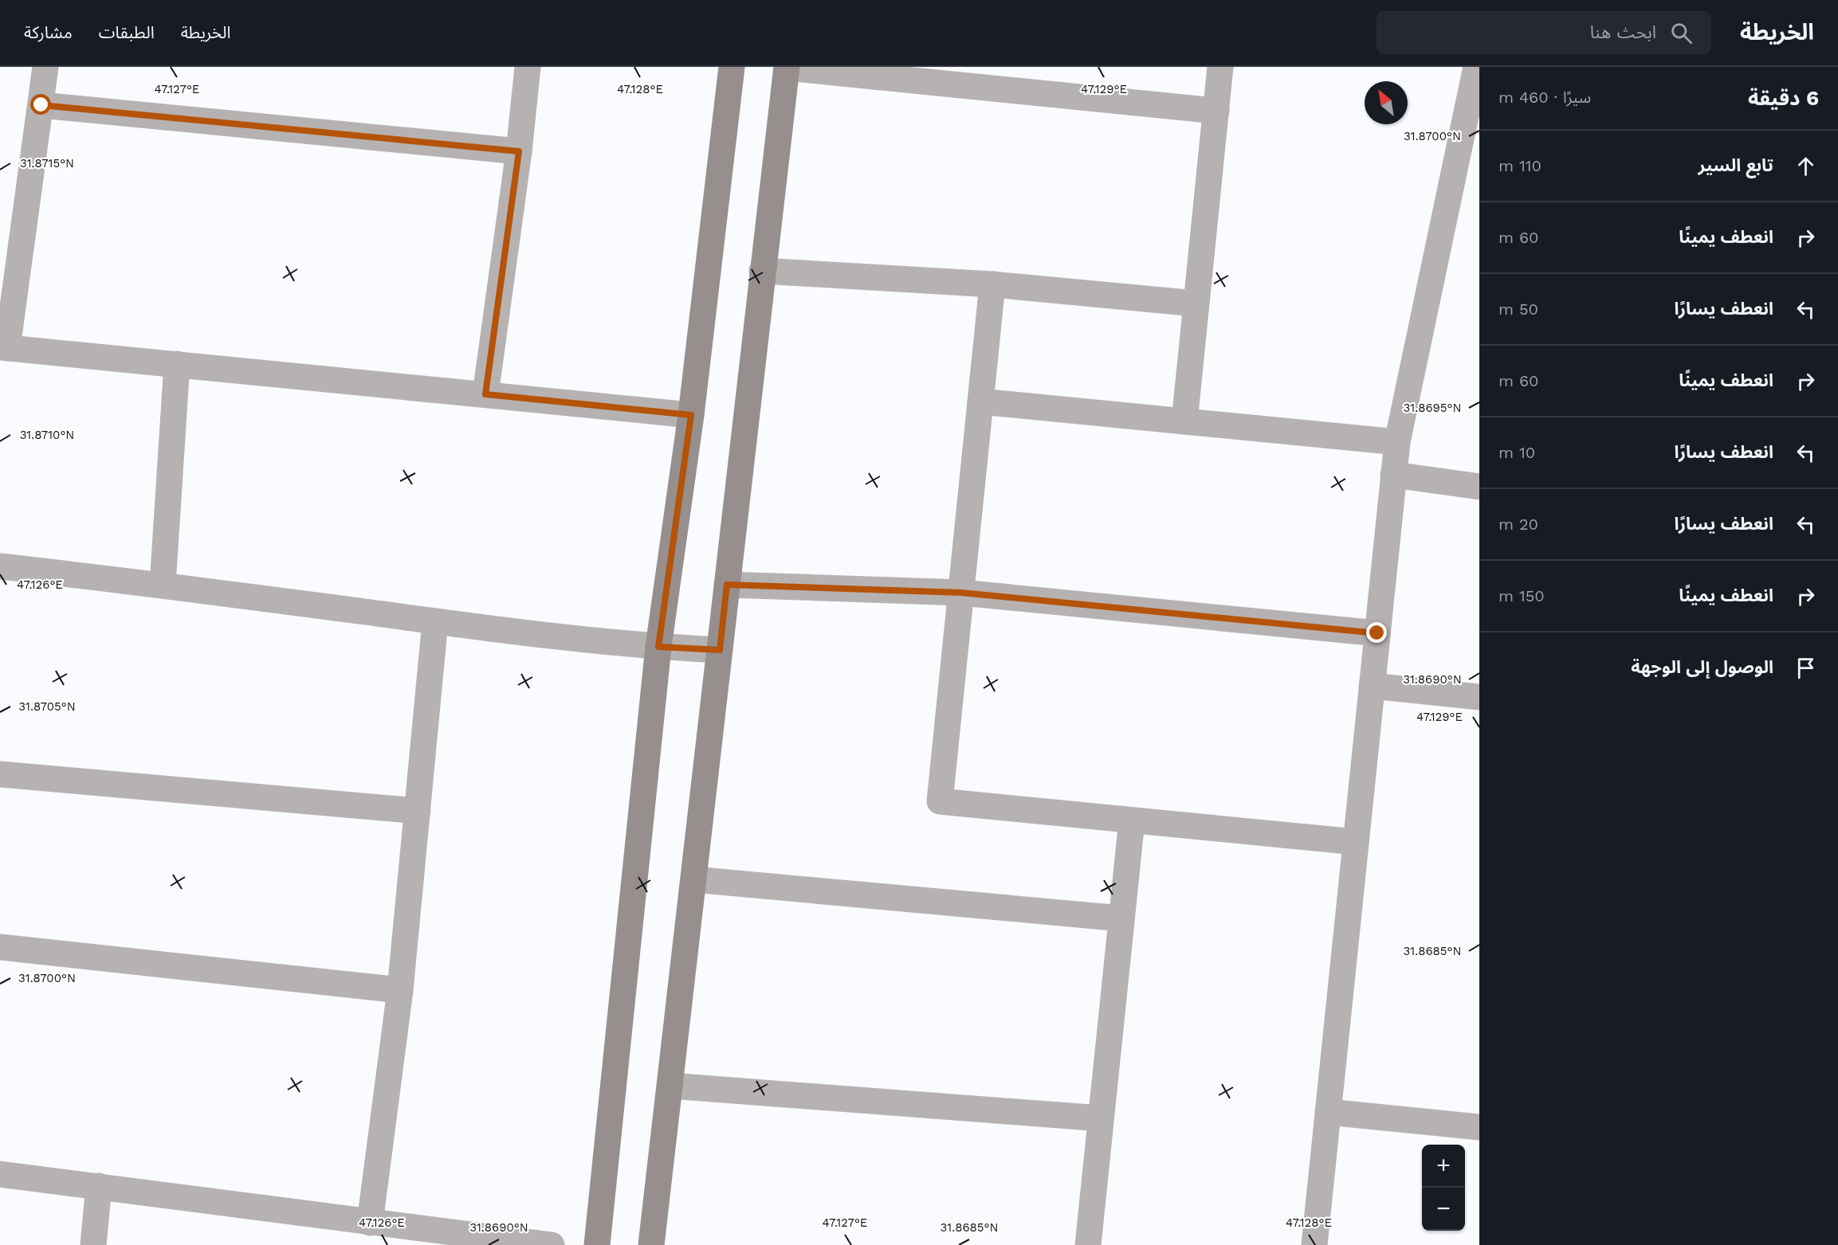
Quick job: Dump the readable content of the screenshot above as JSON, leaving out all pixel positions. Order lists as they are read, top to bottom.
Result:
{
  "north": "top left",
  "page": {
    "header": "الخريطة",
    "search": "ابحث هنا",
    "nav": ["الخريطة", "الطبقات", "مشاركة"],
    "heading": ["6 دقيقة", "سيرًا · 460 m"],
    "list": [
      ["تابع السير", "110 m"],
      ["انعطف يمينًا", "60 m"],
      ["انعطف يسارًا", "50 m"],
      ["انعطف يمينًا", "60 m"],
      ["انعطف يسارًا", "10 m"],
      ["انعطف يسارًا", "20 m"],
      ["انعطف يمينًا", "150 m"],
      "الوصول إلى الوجهة"
    ],
    "map_buttons": ["+", "−"]
  },
  "coordinates": [
    "47.129°E",
    "47.127°E",
    "47.128°E",
    "31.8700°N",
    "31.8715°N",
    "31.8695°N",
    "31.8710°N",
    "47.126°E",
    "31.8690°N",
    "31.8705°N",
    "31.8685°N"
  ]
}
